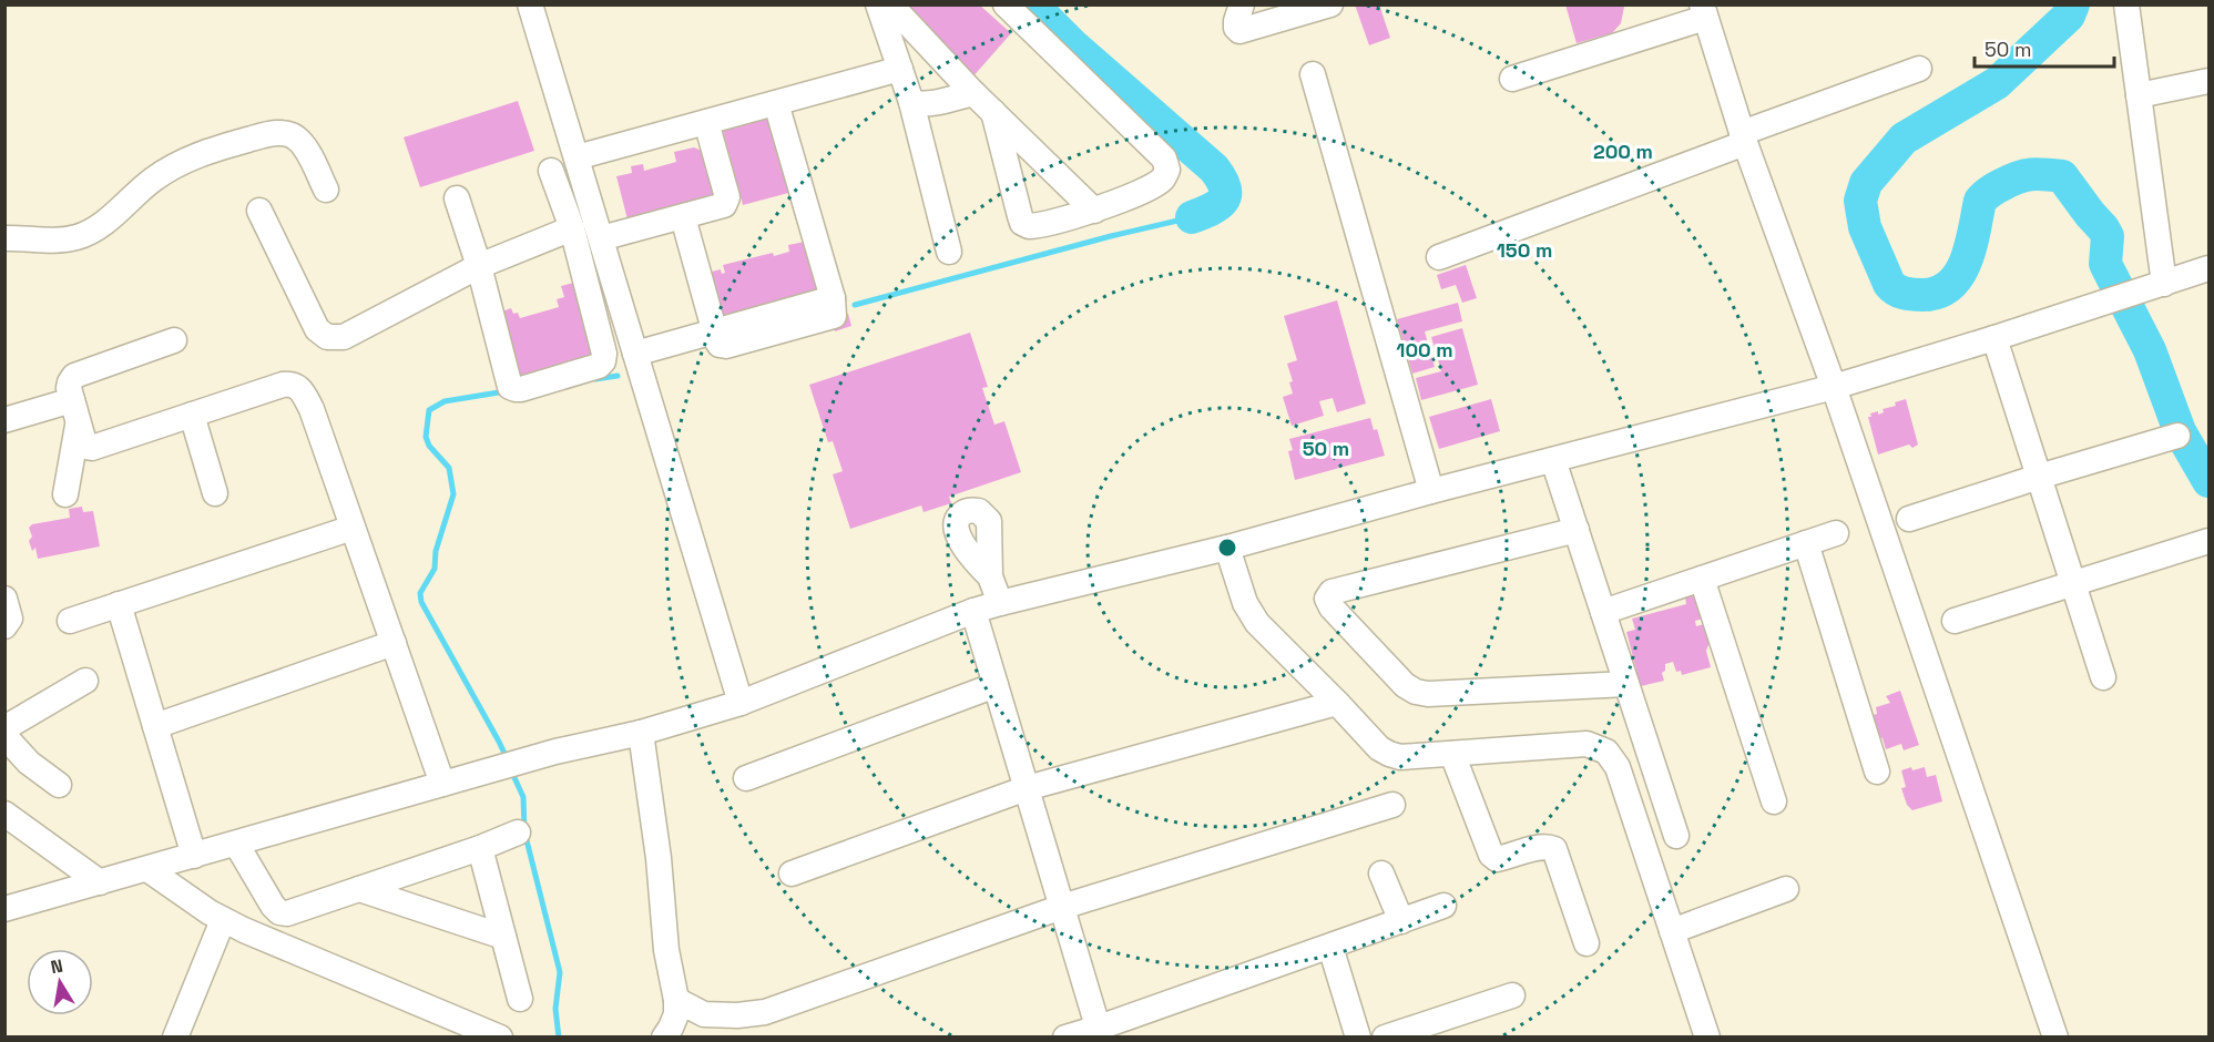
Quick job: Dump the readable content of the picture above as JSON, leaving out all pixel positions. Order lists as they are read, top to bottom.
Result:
{
  "scale_bar": "50 m",
  "north": "top",
  "rings": [
    "200 m",
    "150 m",
    "100 m",
    "50 m"
  ]
}
